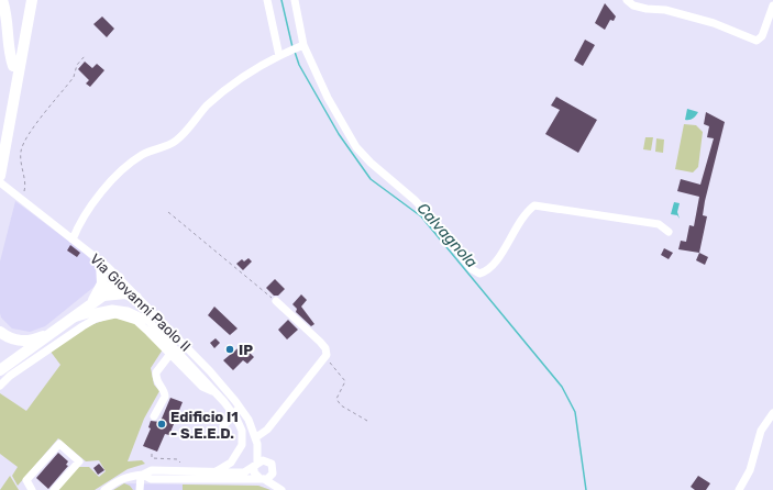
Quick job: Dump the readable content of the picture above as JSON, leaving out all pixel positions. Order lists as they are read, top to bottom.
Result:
{
  "streets": {
    "street": ["Via Giovanni Paolo II"]
  },
  "water": ["Calvagnola"],
  "places": ["IP", "Edificio I1 - S.E.E.D."]
}
